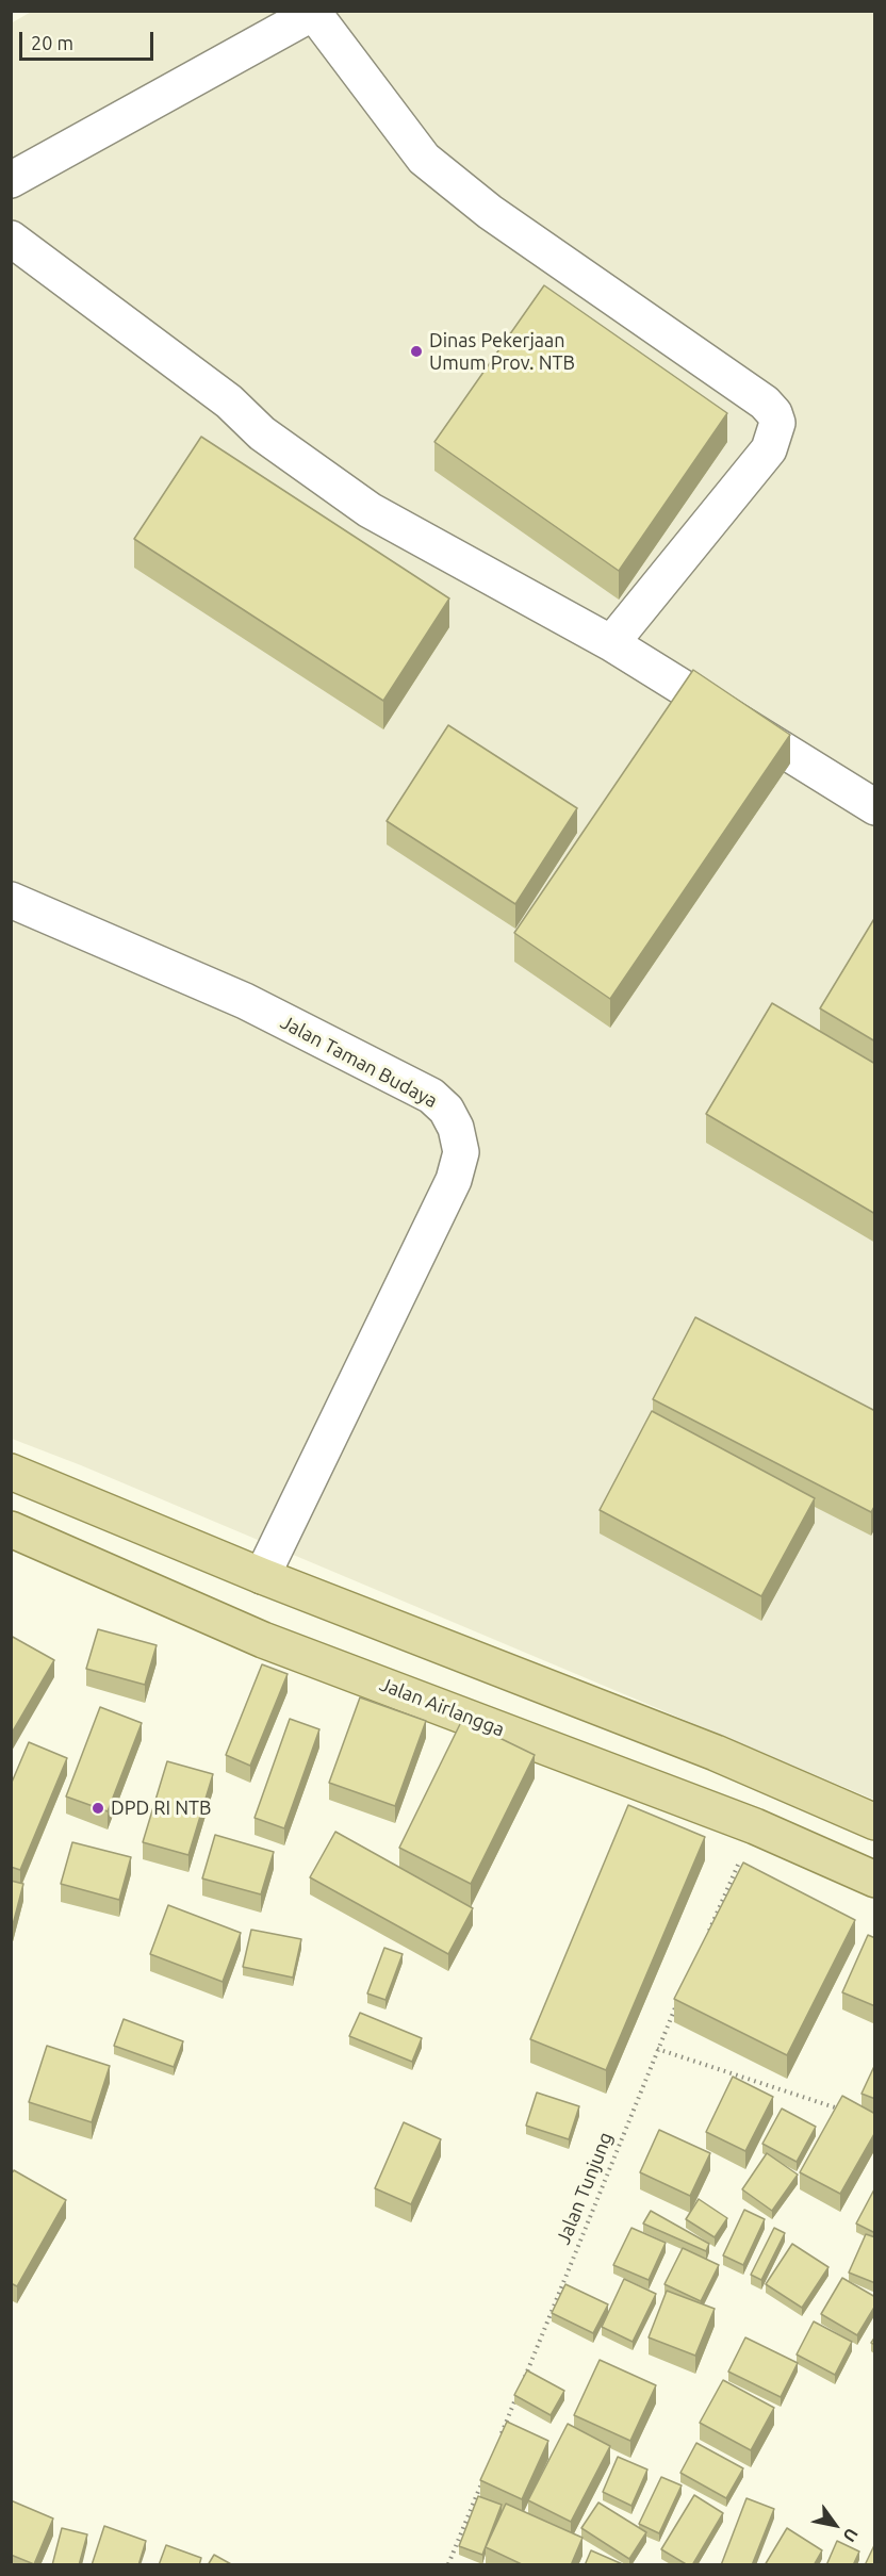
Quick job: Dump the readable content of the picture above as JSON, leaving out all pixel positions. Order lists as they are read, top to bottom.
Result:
{
  "streets": {
    "main road": ["Jalan Airlangga"],
    "lane": ["Jalan Taman Budaya"],
    "path": ["Jalan Tunjung"]
  },
  "places": ["Dinas Pekerjaan Umum Prov. NTB", "DPD RI NTB"],
  "scale_bar": "20 m",
  "north": "bottom right"
}
